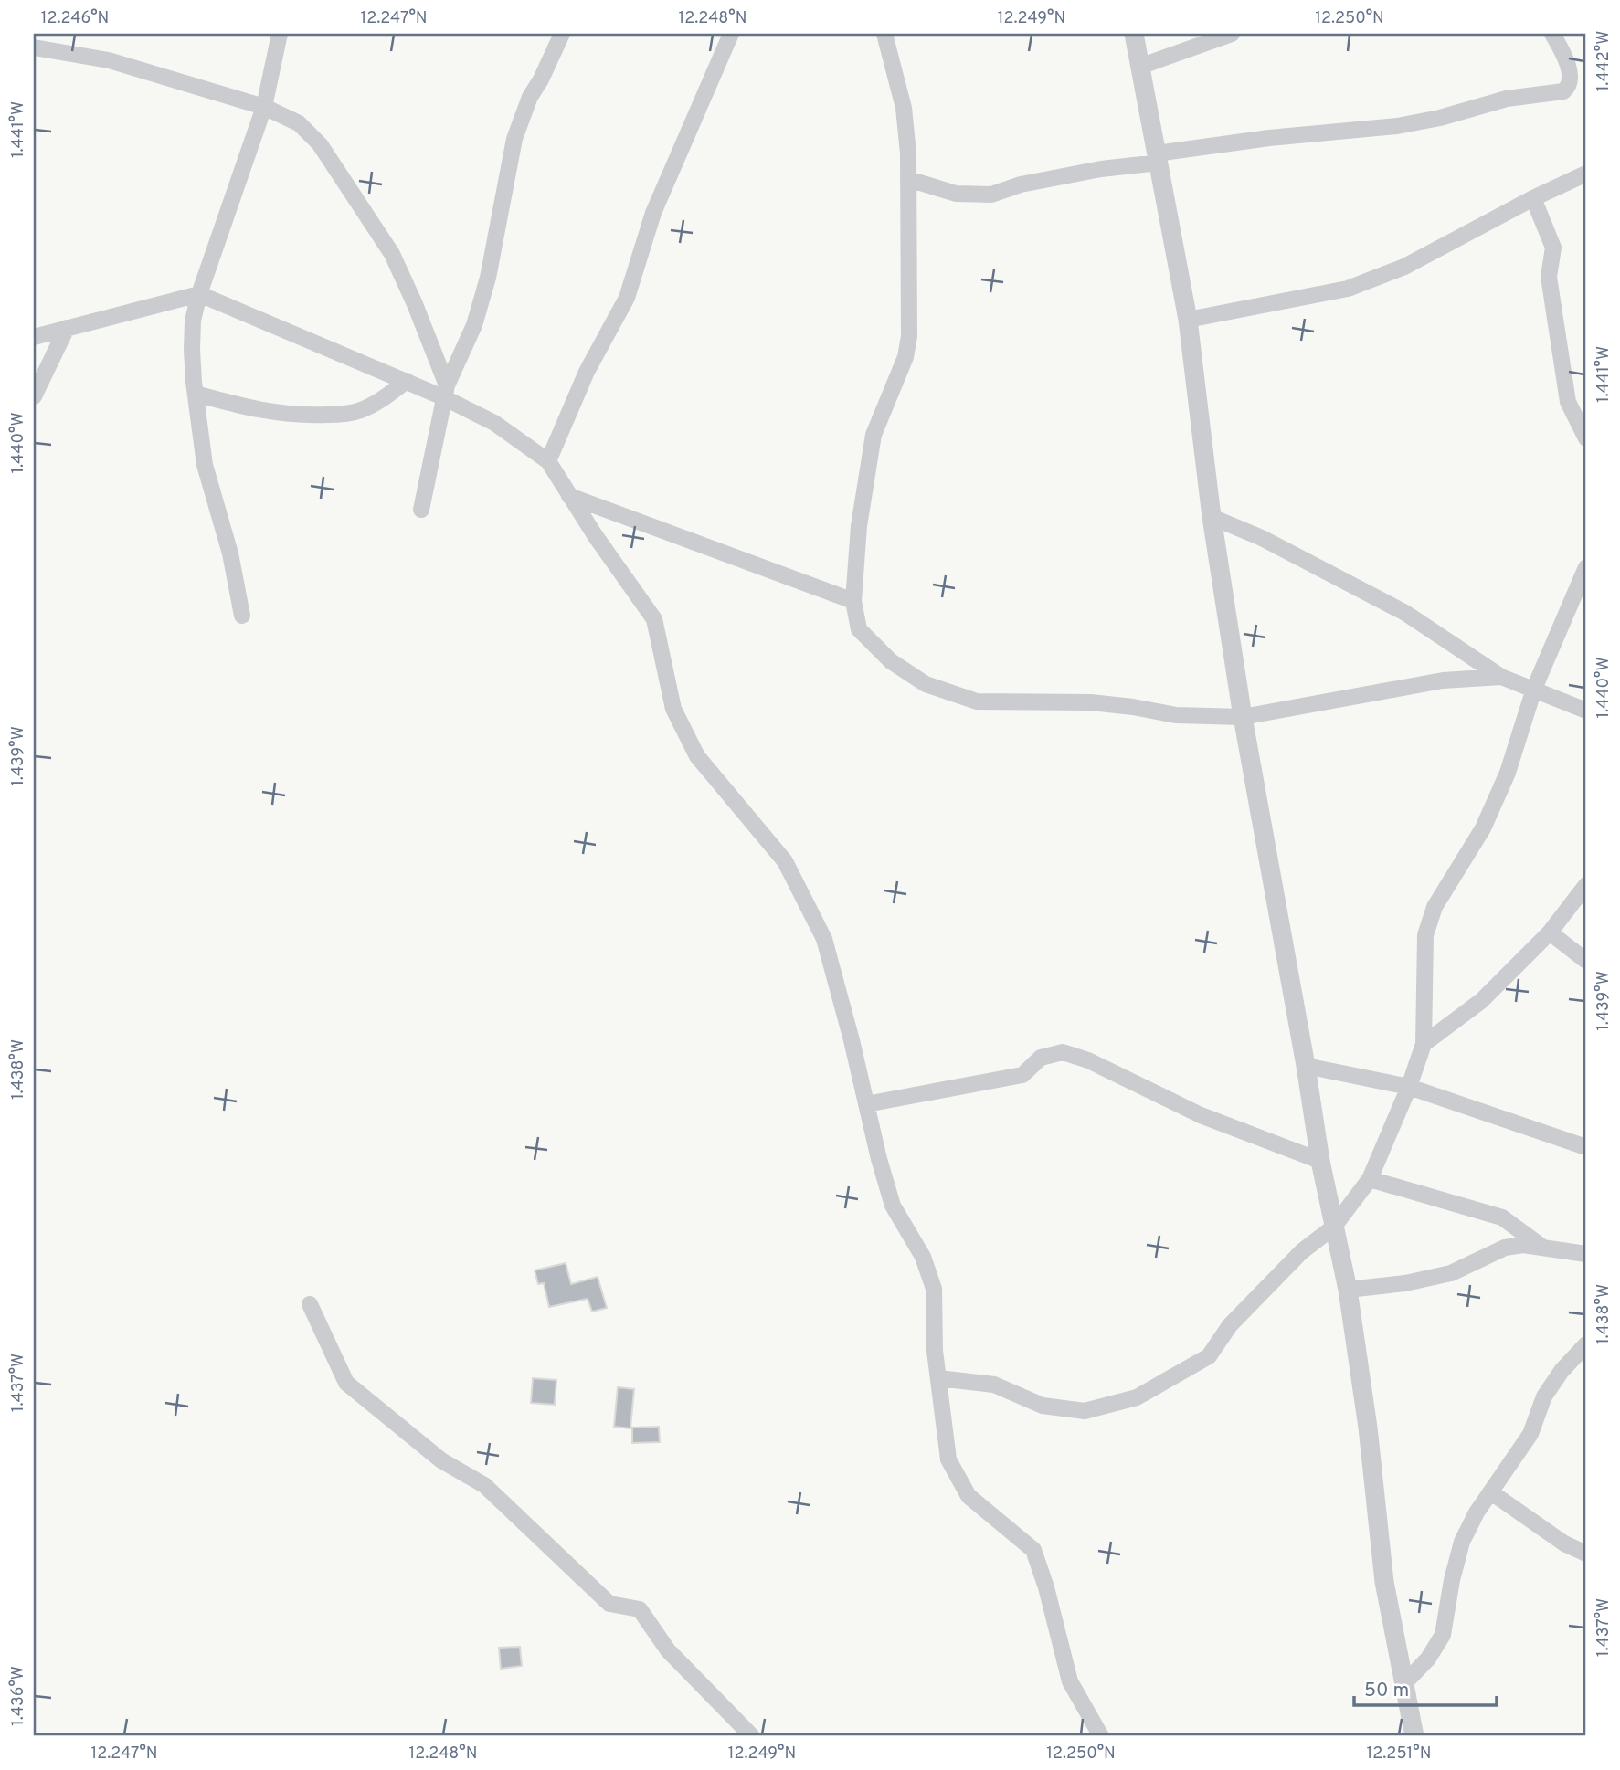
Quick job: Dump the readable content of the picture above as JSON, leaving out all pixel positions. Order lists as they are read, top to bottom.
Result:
{
  "scale_bar": "50 m",
  "coordinates": [
    "12.246°N",
    "12.247°N",
    "12.248°N",
    "12.249°N",
    "12.250°N",
    "1.442°W",
    "1.441°W",
    "1.440°W",
    "1.439°W",
    "1.438°W",
    "1.437°W",
    "1.436°W",
    "12.251°N"
  ]
}
